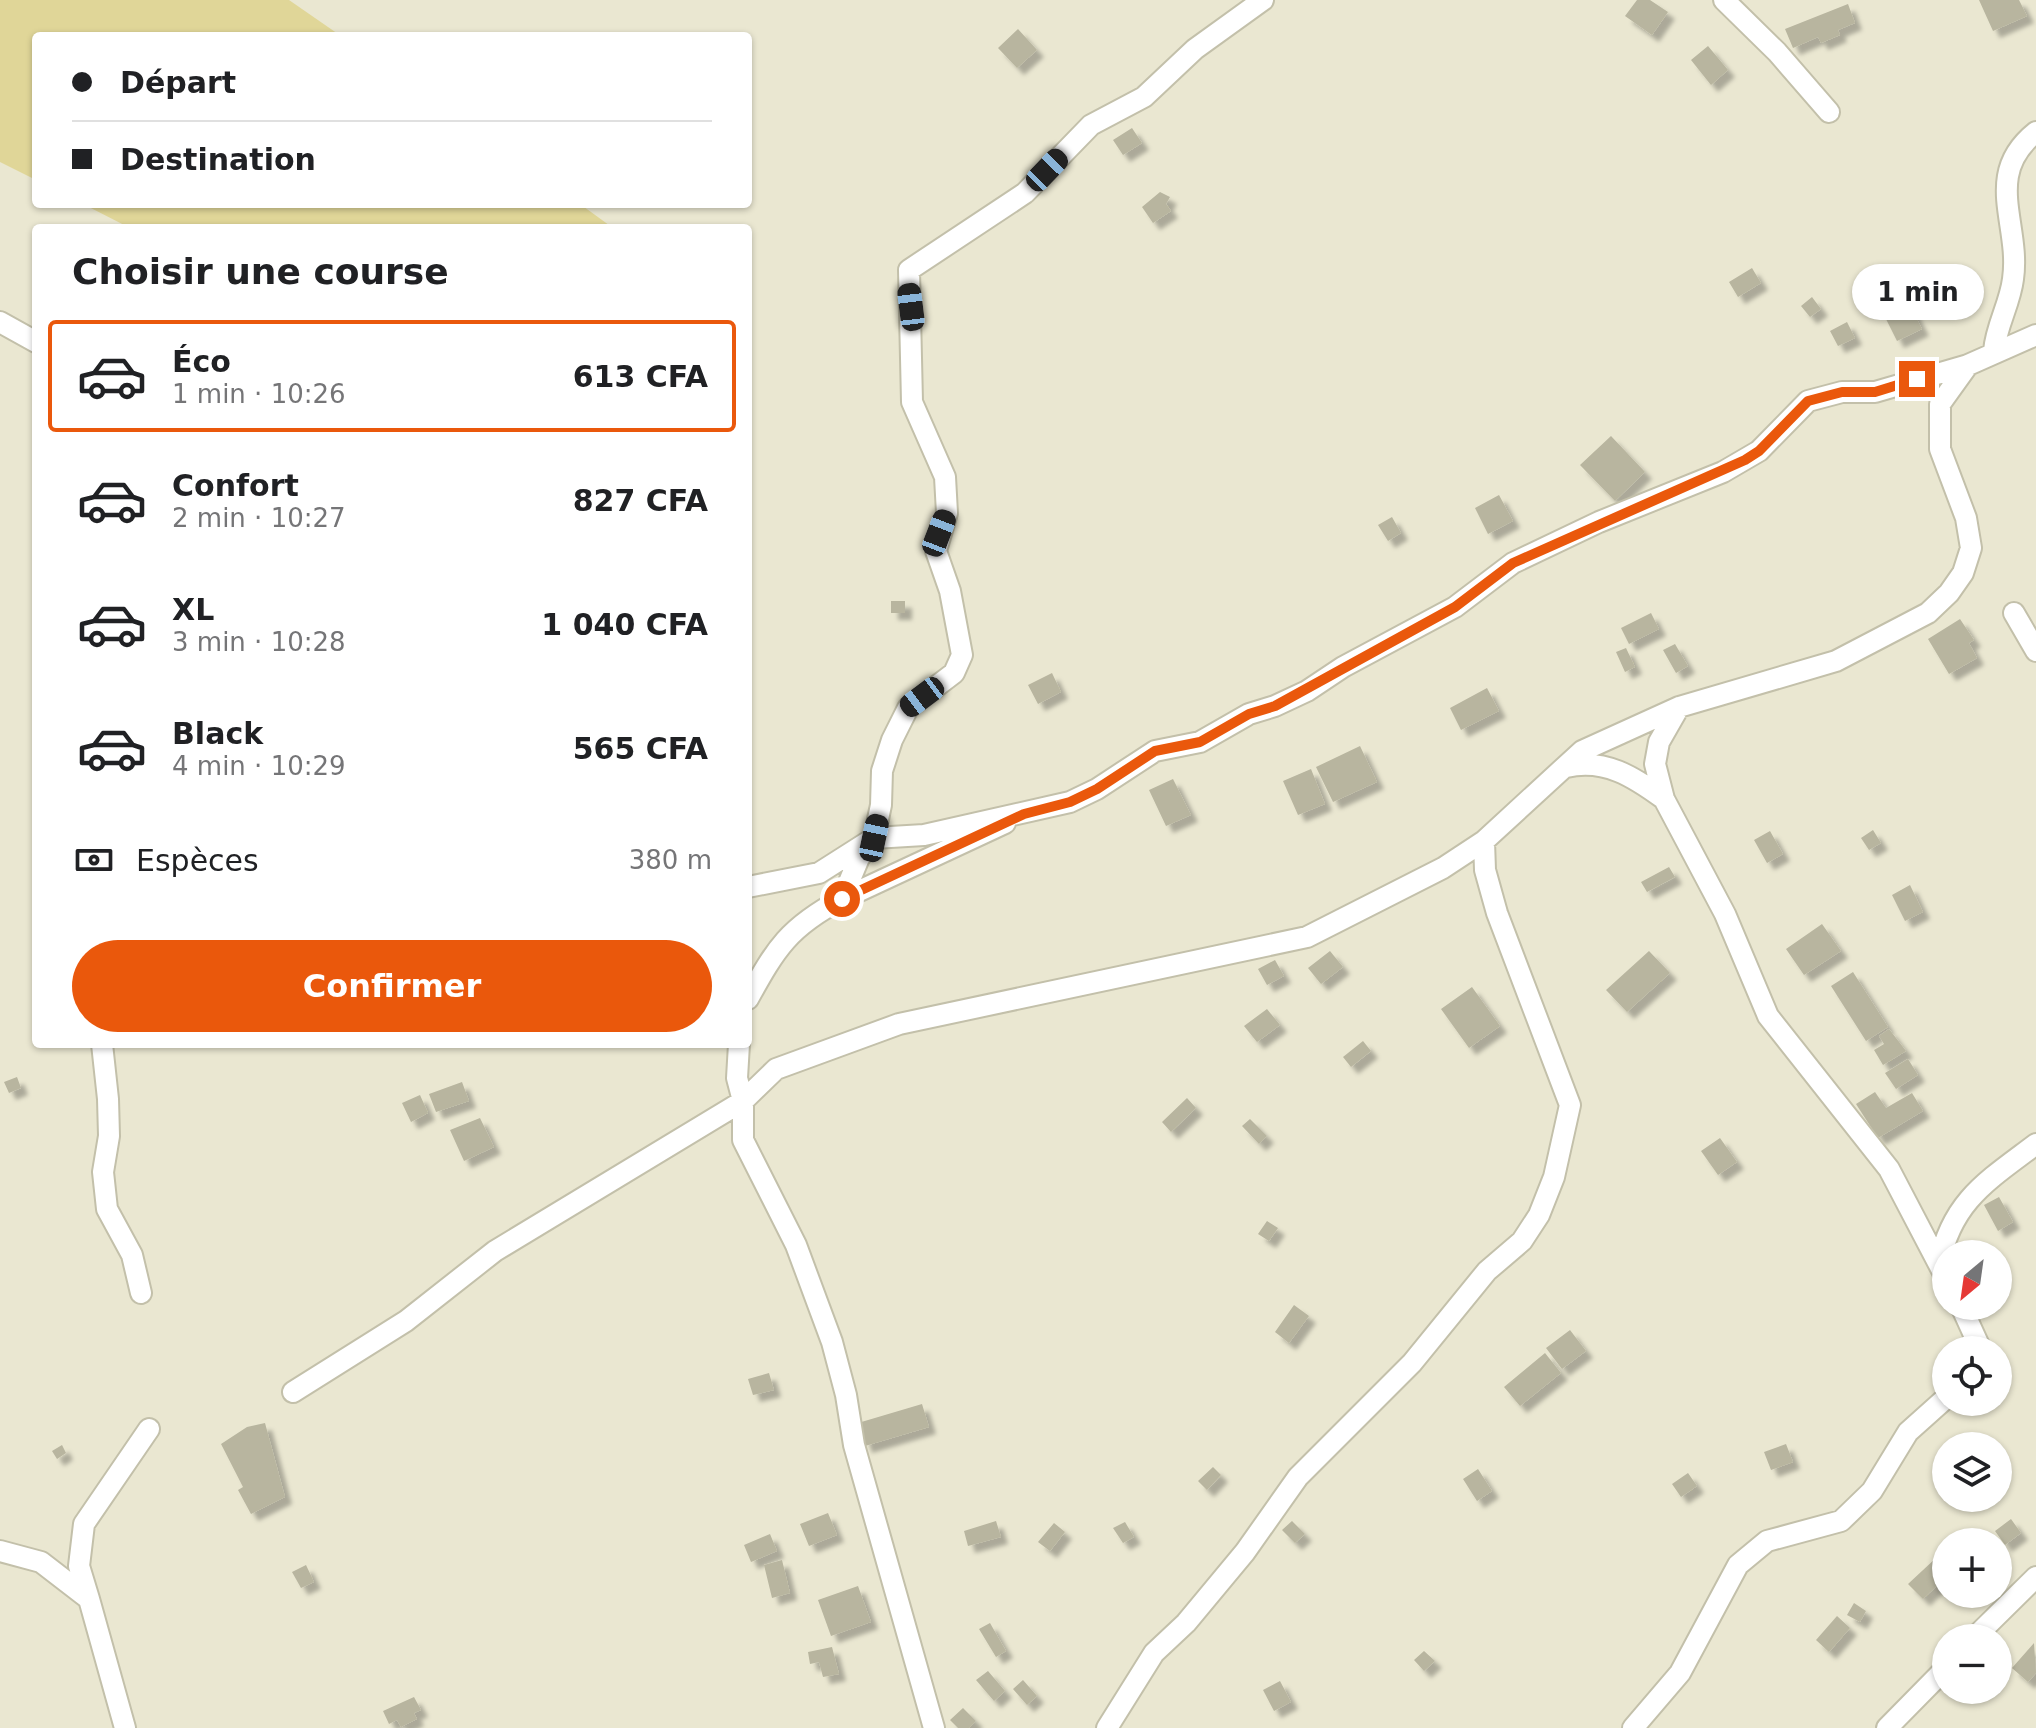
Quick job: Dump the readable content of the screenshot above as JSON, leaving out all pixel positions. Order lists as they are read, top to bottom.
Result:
{
  "north": "bottom left",
  "page": {
    "banner": ["Départ", "Destination"],
    "heading": "Choisir une course",
    "bubble": "1 min",
    "list": [
      {
        "name": "Éco",
        "note": "1 min · 10:26",
        "value": "613 CFA"
      },
      {
        "name": "Confort",
        "note": "2 min · 10:27",
        "value": "827 CFA"
      },
      {
        "name": "XL",
        "note": "3 min · 10:28",
        "value": "1 040 CFA"
      },
      {
        "name": "Black",
        "note": "4 min · 10:29",
        "value": "565 CFA"
      }
    ],
    "pay": ["Espèces", "380 m"],
    "buttons": "Confirmer",
    "map_buttons": ["+", "−"]
  }
}
